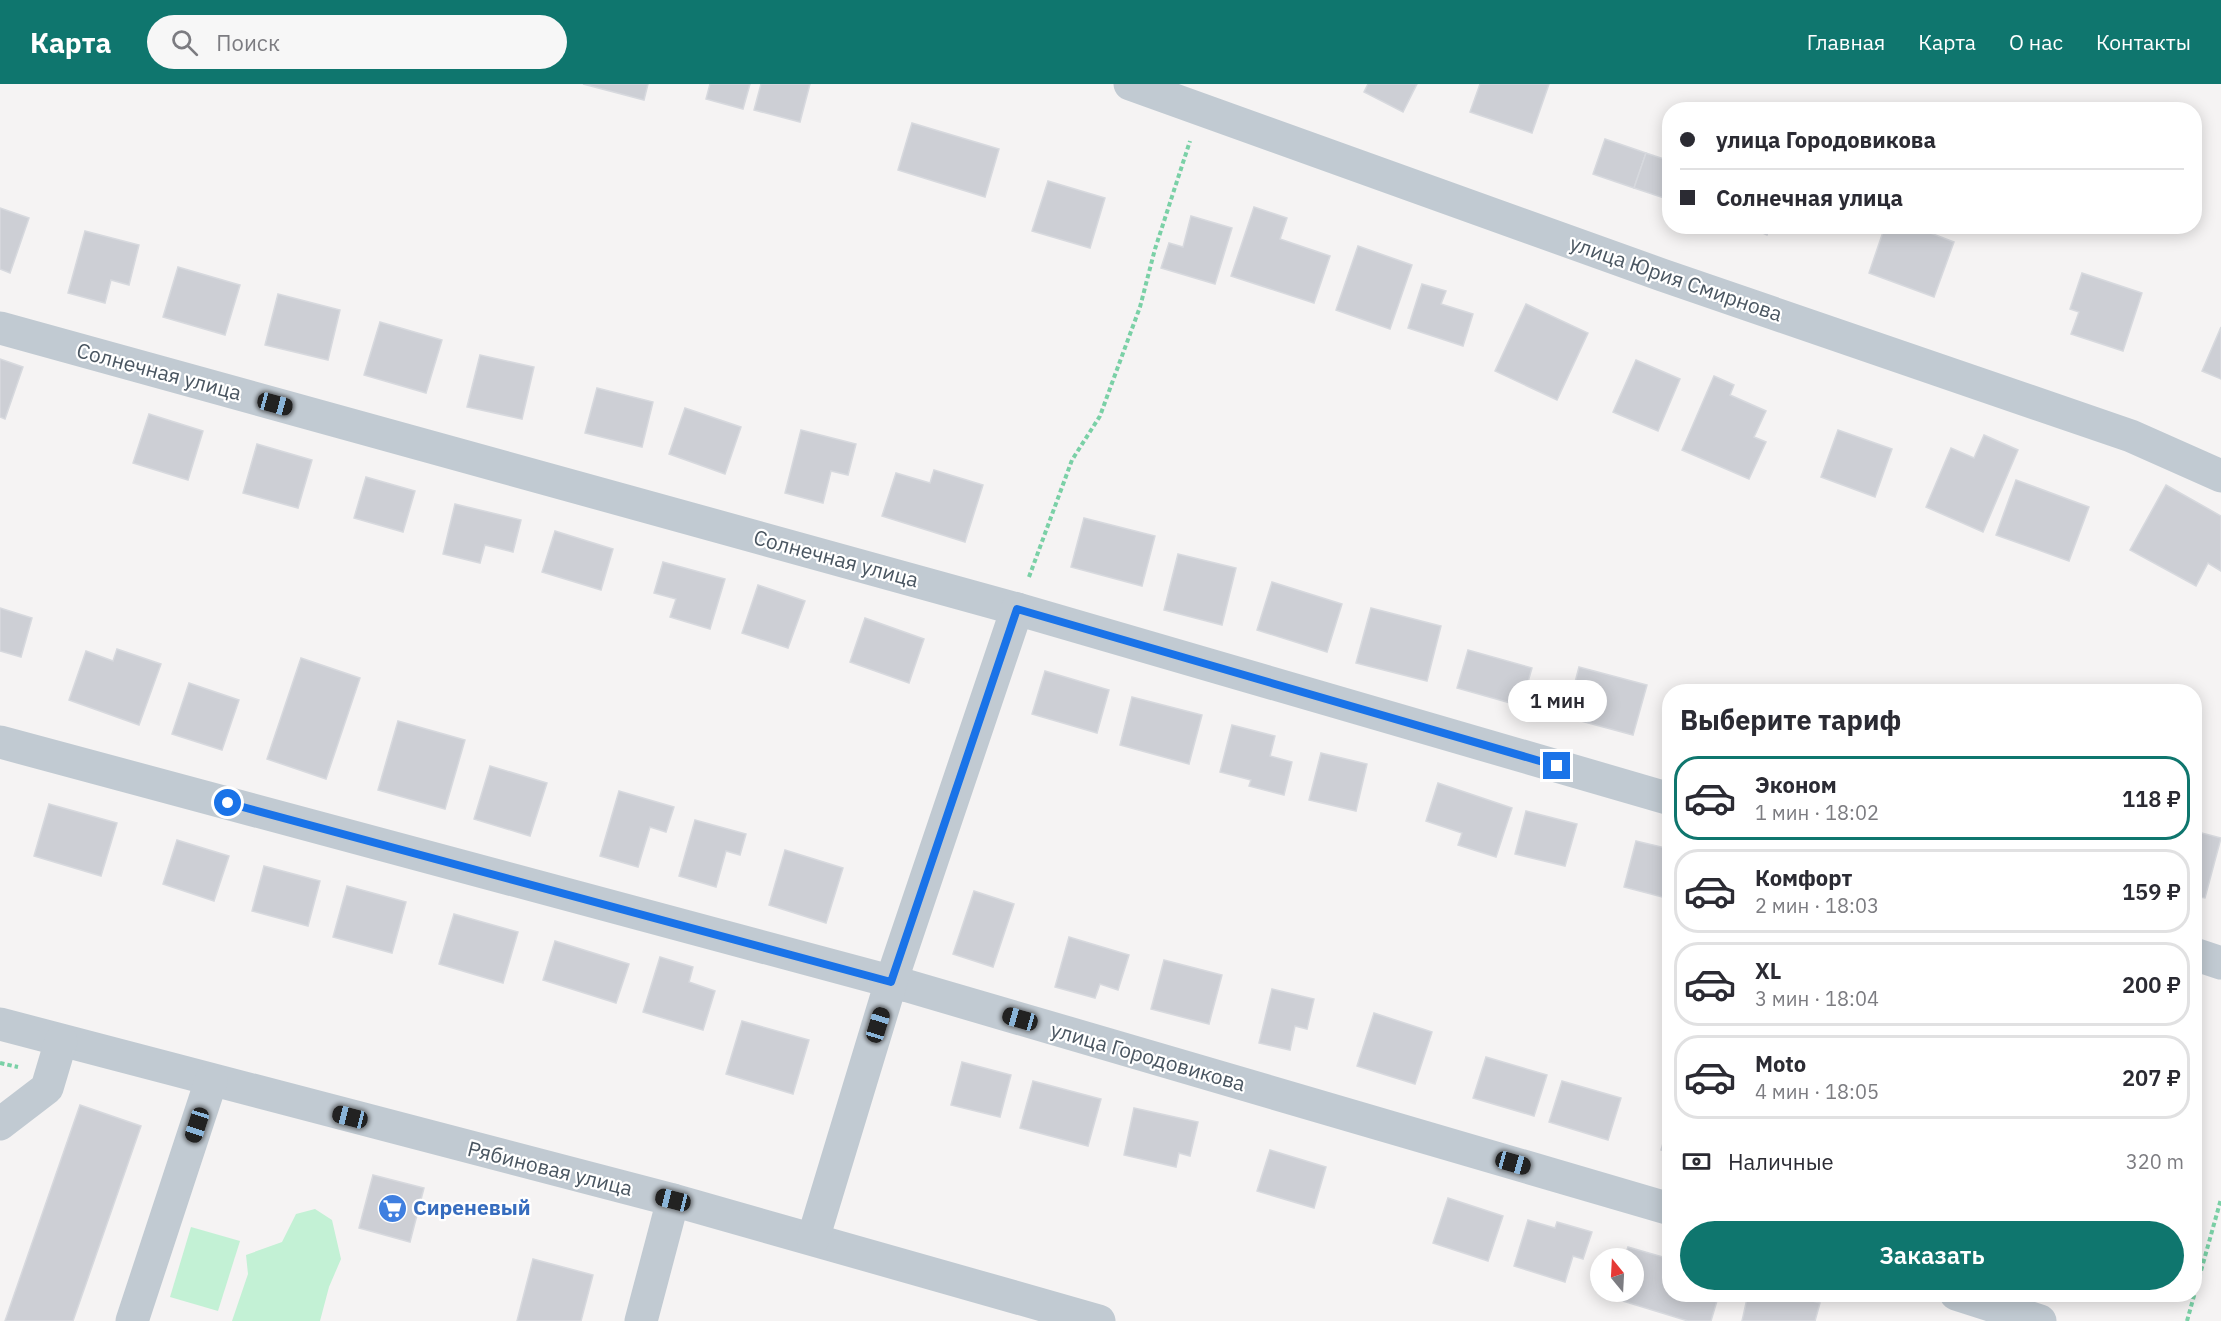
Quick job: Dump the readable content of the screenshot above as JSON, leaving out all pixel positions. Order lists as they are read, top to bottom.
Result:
{
  "streets": {
    "street": [
      "улица Юрия Смирнова",
      "Солнечная улица",
      "улица Городовикова",
      "Рябиновая улица"
    ]
  },
  "places": {
    "supermarket": ["Сиреневый"]
  },
  "north": "top",
  "page": {
    "header": "Карта",
    "search": "Поиск",
    "nav": [
      "Главная",
      "Карта",
      "О нас",
      "Контакты"
    ],
    "banner": ["улица Городовикова", "Солнечная улица"],
    "bubble": "1 мин",
    "heading": "Выберите тариф",
    "list": [
      {
        "name": "Эконом",
        "note": "1 мин · 18:02",
        "value": "118 ₽"
      },
      {
        "name": "Комфорт",
        "note": "2 мин · 18:03",
        "value": "159 ₽"
      },
      {
        "name": "XL",
        "note": "3 мин · 18:04",
        "value": "200 ₽"
      },
      {
        "name": "Moto",
        "note": "4 мин · 18:05",
        "value": "207 ₽"
      }
    ],
    "pay": ["Наличные", "320 m"],
    "buttons": "Заказать"
  }
}
